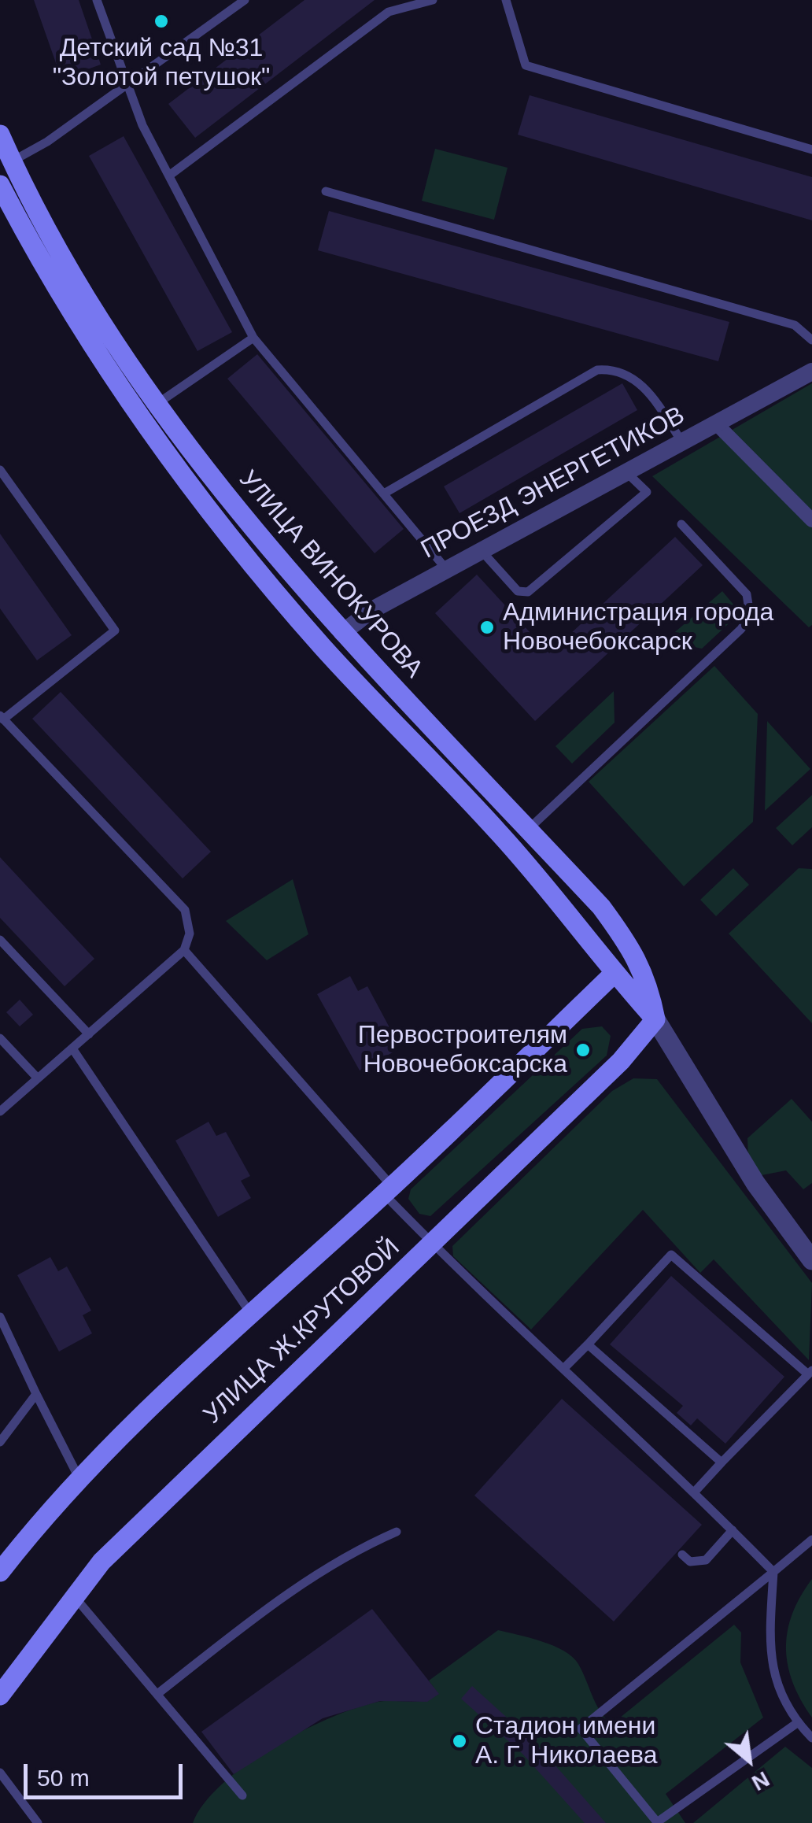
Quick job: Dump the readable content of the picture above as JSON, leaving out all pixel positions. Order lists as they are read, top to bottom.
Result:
{
  "streets": {
    "main road": ["ПРОЕЗД ЭНЕРГЕТИКОВ", "УЛИЦА ВИНОКУРОВА", "УЛИЦА Ж.КРУТОВОЙ"]
  },
  "crossings": [
    ["ПРОЕЗД ЭНЕРГЕТИКОВ", "УЛИЦА ВИНОКУРОВА"],
    ["УЛИЦА ВИНОКУРОВА", "УЛИЦА Ж.КРУТОВОЙ"]
  ],
  "places": [
    "Детский сад №31 \"Золотой петушок\"",
    "Администрация города Новочебоксарск",
    "Первостроителям Новочебоксарска",
    "Стадион имени А. Г. Николаева"
  ],
  "scale_bar": "50 m",
  "north": "bottom right"
}
